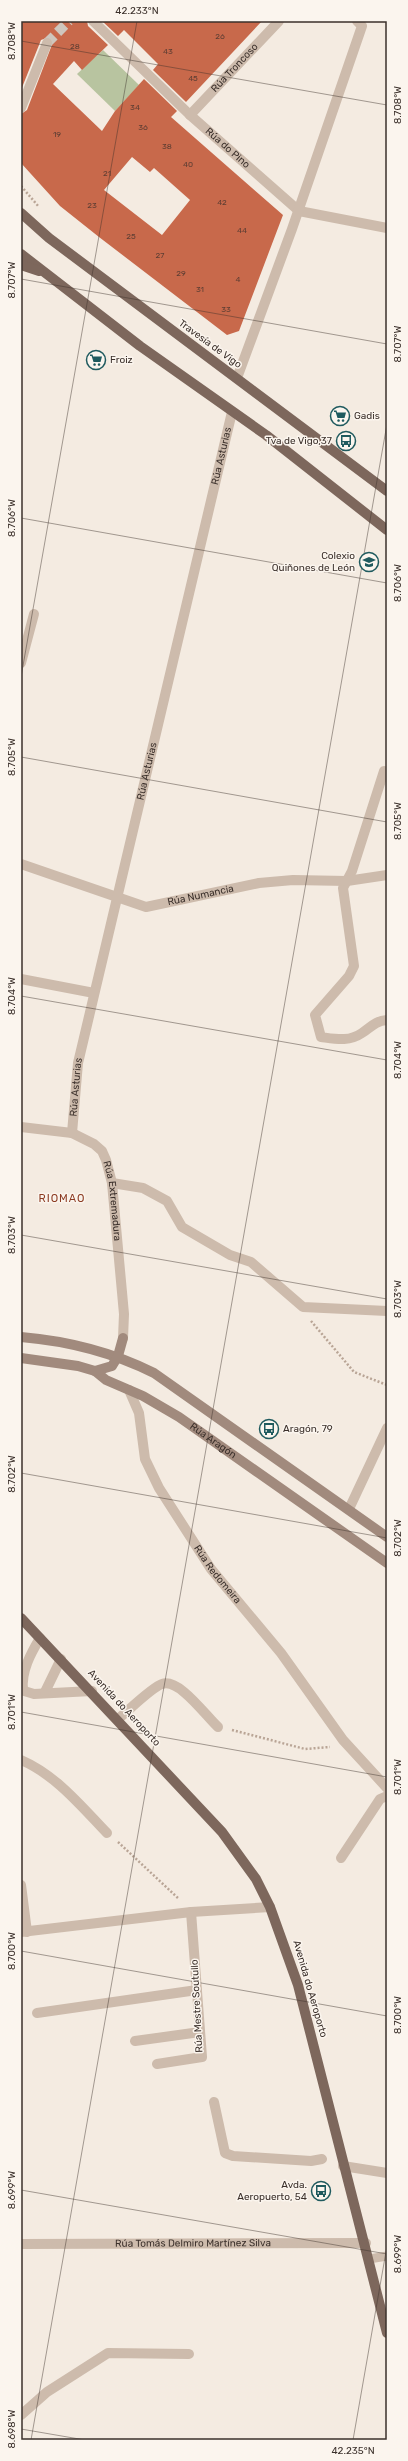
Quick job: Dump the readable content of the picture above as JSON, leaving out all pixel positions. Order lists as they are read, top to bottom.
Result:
{
  "streets": {
    "main road": ["Travesía de Vigo", "Rúa Aragón", "Avenida do Aeroporto"],
    "street": [
      "Rúa Troncoso",
      "Rúa do Pino",
      "Rúa Asturias",
      "Rúa Numancia",
      "Rúa Extremadura",
      "Rúa Redomeira",
      "Rúa Mestre Soutullo",
      "Rúa Tomás Delmiro Martínez Silva"
    ]
  },
  "crossings": [
    ["Rúa Troncoso", "Rúa do Pino"],
    ["Rúa Asturias", "Rúa Numancia"],
    ["Rúa Asturias", "Rúa Extremadura"],
    ["Rúa Aragón", "Rúa Redomeira"],
    ["Avenida do Aeroporto", "Rúa Tomás Delmiro Martínez Silva"]
  ],
  "districts": ["RIOMAO"],
  "places": {
    "supermarket": ["Froiz", "Gadis"],
    "bus stop": ["Tva de Vigo,37", "Aragón, 79", "Avda. Aeropuerto, 54"],
    "school or university": ["Colexio Quiñones de León"]
  },
  "house_numbers": [
    "26",
    "28",
    "43",
    "45",
    "34",
    "36",
    "19",
    "38",
    "40",
    "21",
    "42",
    "23",
    "44",
    "25",
    "27",
    "29",
    "4",
    "31",
    "33"
  ],
  "coordinates": [
    "42.233°N",
    "8.708°W",
    "8.707°W",
    "8.706°W",
    "8.705°W",
    "8.704°W",
    "8.703°W",
    "8.702°W",
    "8.701°W",
    "8.700°W",
    "8.699°W",
    "8.698°W",
    "42.235°N"
  ]
}
